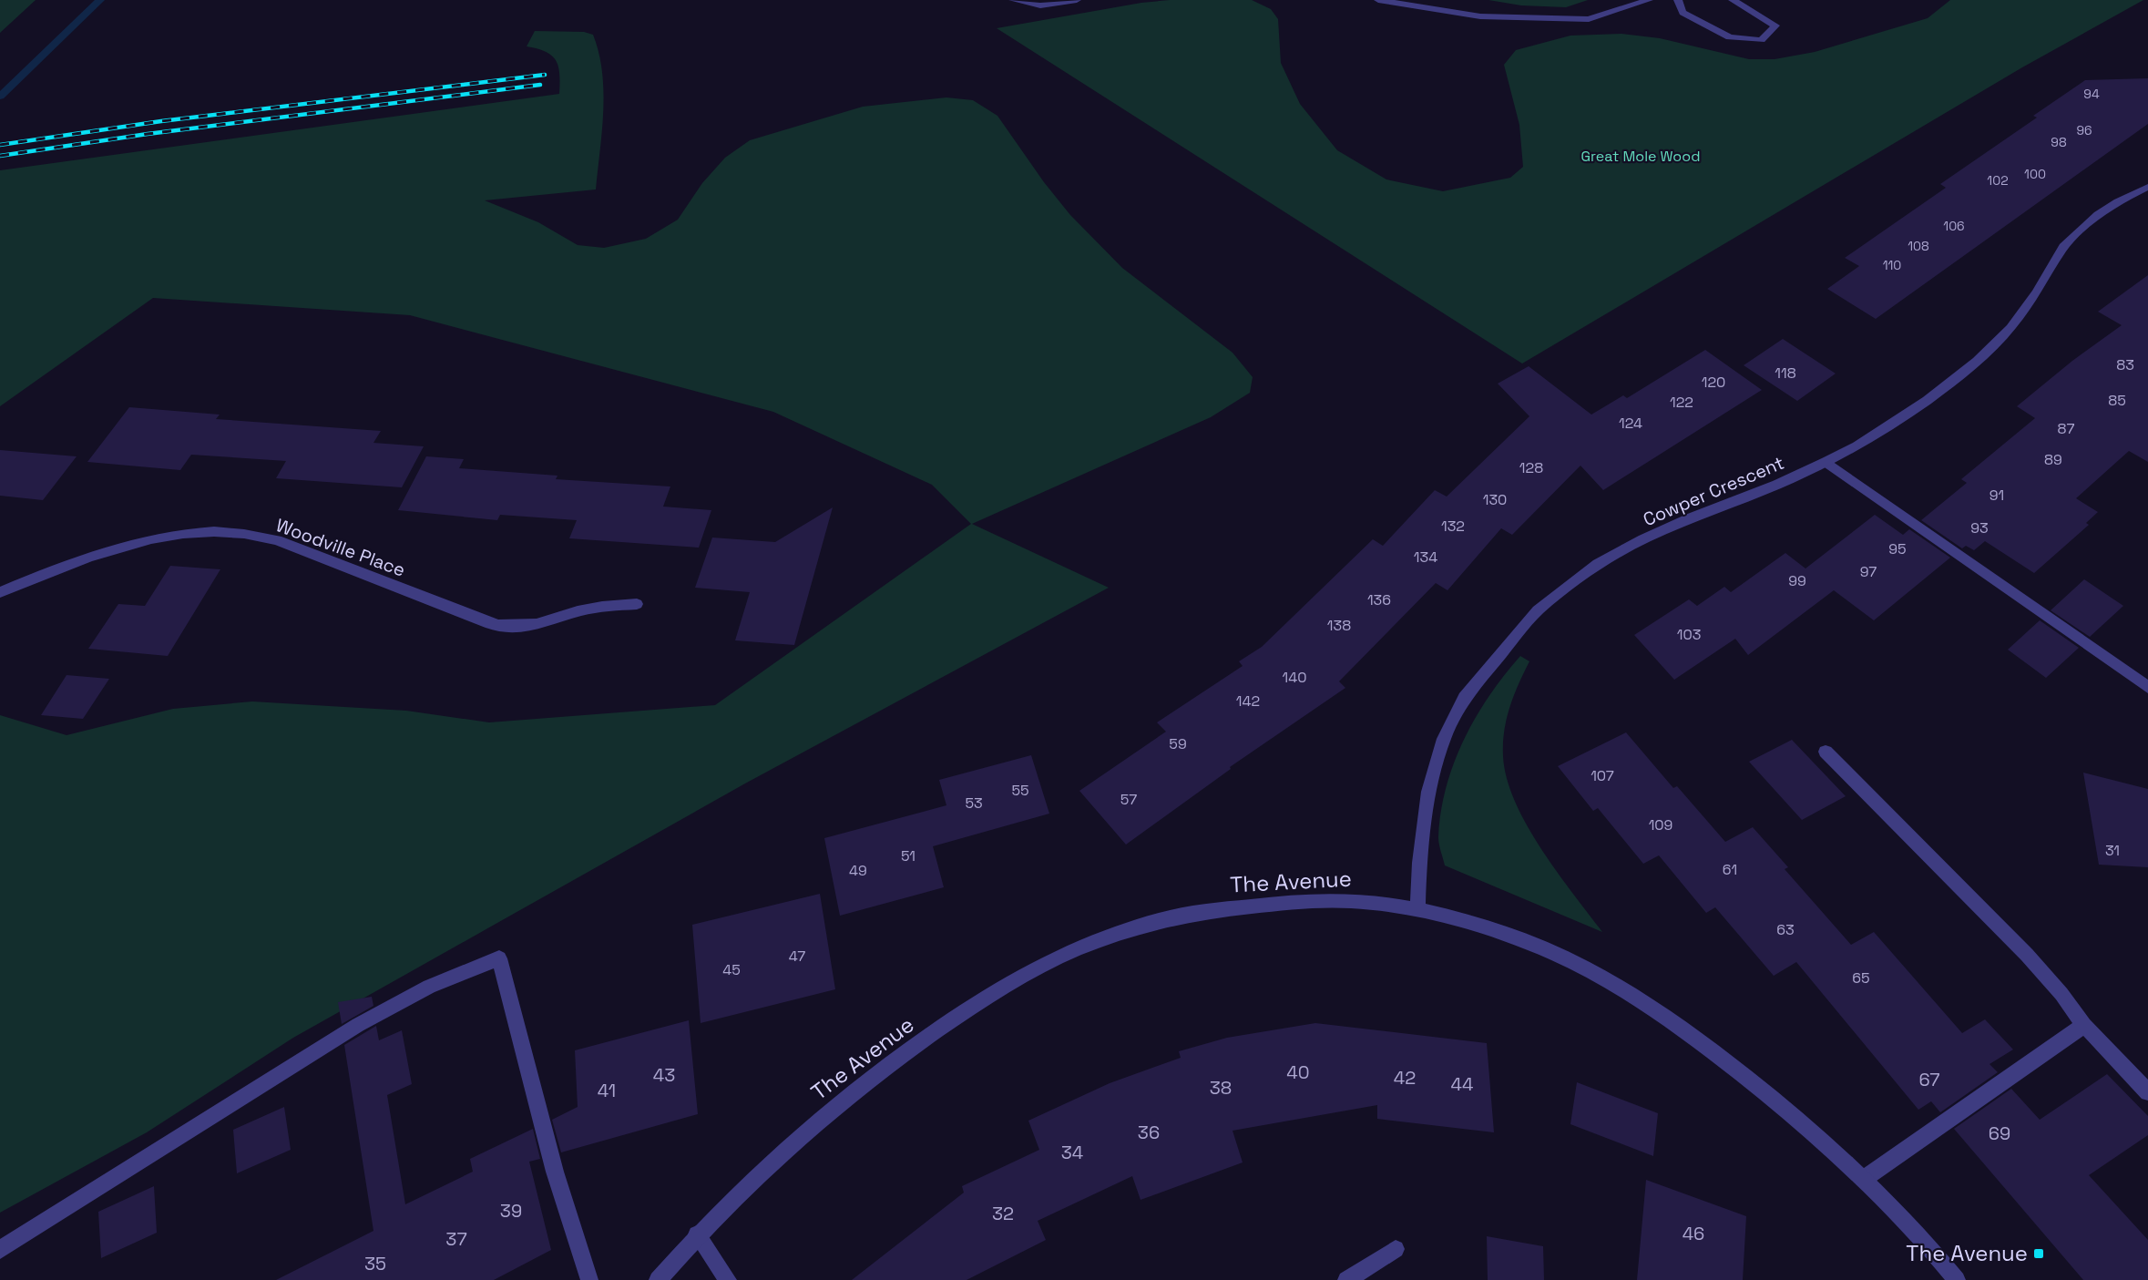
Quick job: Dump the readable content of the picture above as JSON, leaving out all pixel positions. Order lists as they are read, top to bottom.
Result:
{
  "streets": {
    "street": ["Cowper Crescent", "Woodville Place", "The Avenue"]
  },
  "crossings": [
    ["Cowper Crescent", "The Avenue"]
  ],
  "parks": ["Great Mole Wood"],
  "places": {
    "transit": ["The Avenue"]
  },
  "house_numbers": [
    "94",
    "96",
    "98",
    "100",
    "102",
    "106",
    "108",
    "110",
    "83",
    "118",
    "120",
    "85",
    "122",
    "124",
    "87",
    "89",
    "128",
    "91",
    "130",
    "132",
    "93",
    "95",
    "134",
    "97",
    "99",
    "136",
    "138",
    "103",
    "140",
    "142",
    "59",
    "107",
    "55",
    "57",
    "53",
    "109",
    "31",
    "51",
    "61",
    "49",
    "63",
    "47",
    "45",
    "65",
    "40",
    "43",
    "42",
    "67",
    "44",
    "38",
    "41",
    "36",
    "69",
    "34",
    "39",
    "32",
    "46",
    "37",
    "35"
  ]
}
